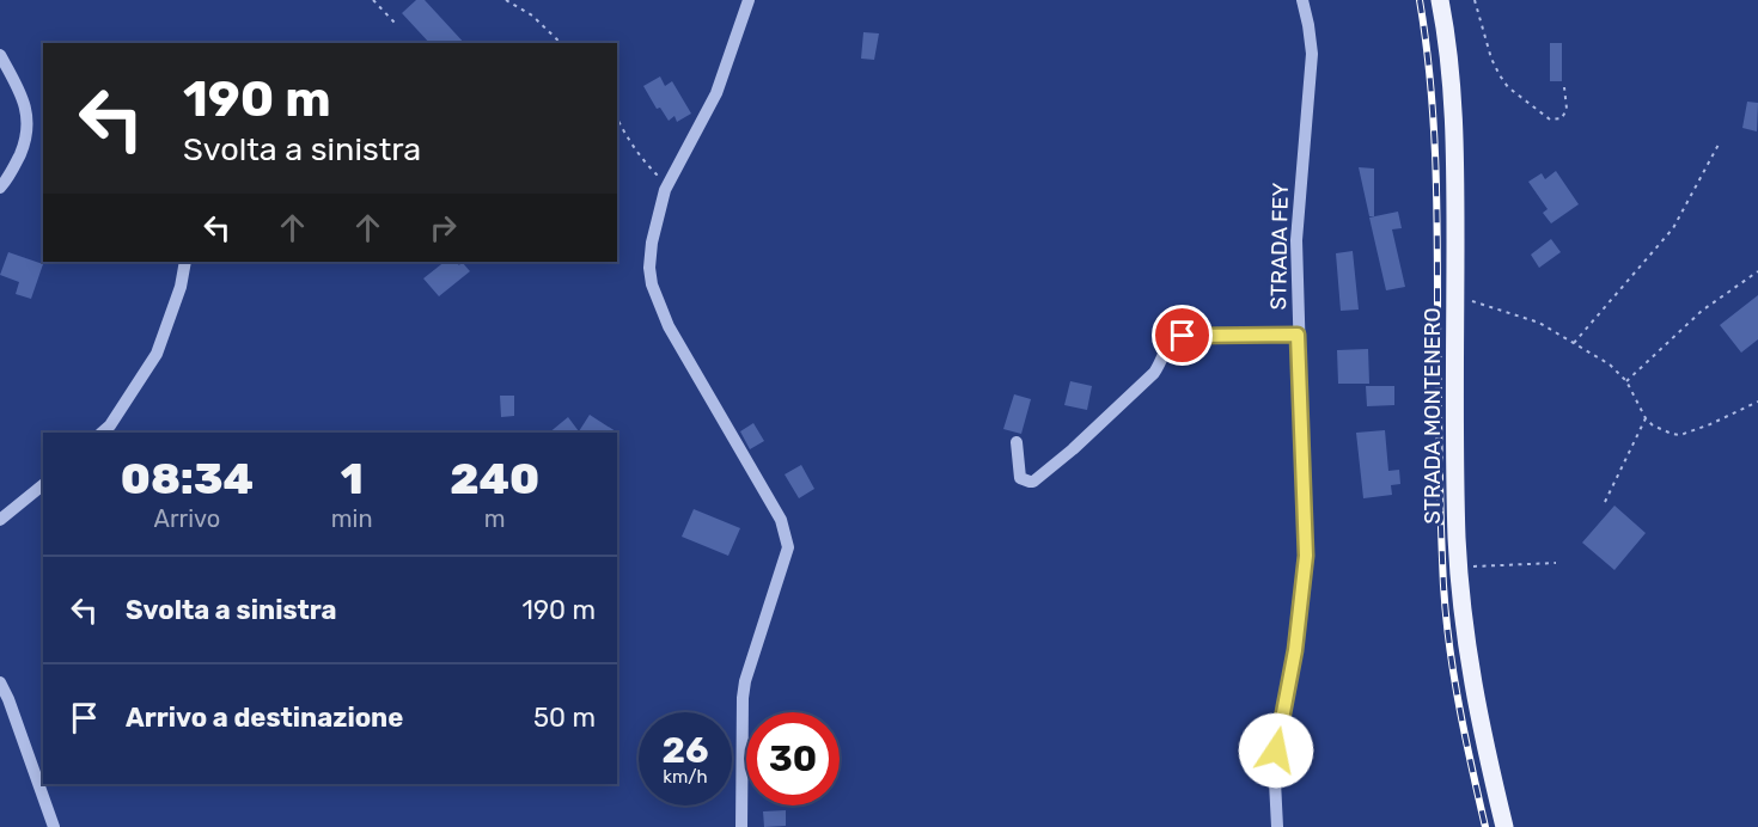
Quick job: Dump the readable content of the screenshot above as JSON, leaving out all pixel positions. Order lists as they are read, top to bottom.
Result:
{
  "streets": {
    "main road": ["STRADA MONTENERO"],
    "street": ["STRADA FEY"]
  },
  "page": {
    "turn": ["190 m", "Svolta a sinistra"],
    "eta": [
      "08:34",
      "Arrivo",
      "1",
      "min",
      "240",
      "m"
    ],
    "list": [
      {
        "name": "Svolta a sinistra",
        "value": "190 m"
      },
      {
        "name": "Arrivo a destinazione",
        "value": "50 m"
      }
    ],
    "speed": "26 km/h",
    "limit": "30"
  }
}
